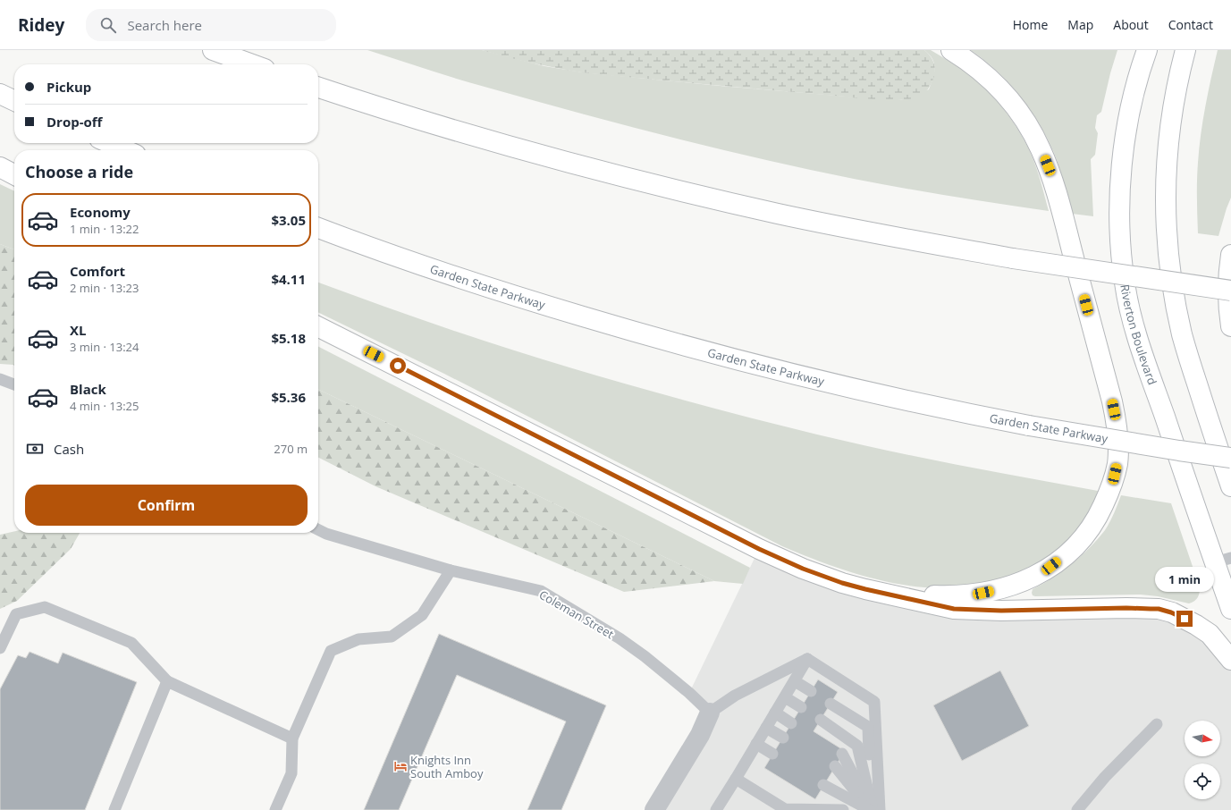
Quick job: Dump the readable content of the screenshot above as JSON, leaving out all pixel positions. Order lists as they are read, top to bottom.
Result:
{
  "streets": {
    "main road": ["Garden State Parkway", "Riverton Boulevard"],
    "lane": ["Coleman Street"]
  },
  "places": {
    "hotel": ["Knights Inn South Amboy"]
  },
  "north": "right",
  "page": {
    "header": "Ridey",
    "search": "Search here",
    "nav": [
      "Home",
      "Map",
      "About",
      "Contact"
    ],
    "banner": ["Pickup", "Drop-off"],
    "heading": "Choose a ride",
    "list": [
      {
        "name": "Economy",
        "note": "1 min · 13:22",
        "value": "$3.05"
      },
      {
        "name": "Comfort",
        "note": "2 min · 13:23",
        "value": "$4.11"
      },
      {
        "name": "XL",
        "note": "3 min · 13:24",
        "value": "$5.18"
      },
      {
        "name": "Black",
        "note": "4 min · 13:25",
        "value": "$5.36"
      }
    ],
    "pay": ["Cash", "270 m"],
    "buttons": "Confirm",
    "bubble": "1 min"
  }
}
